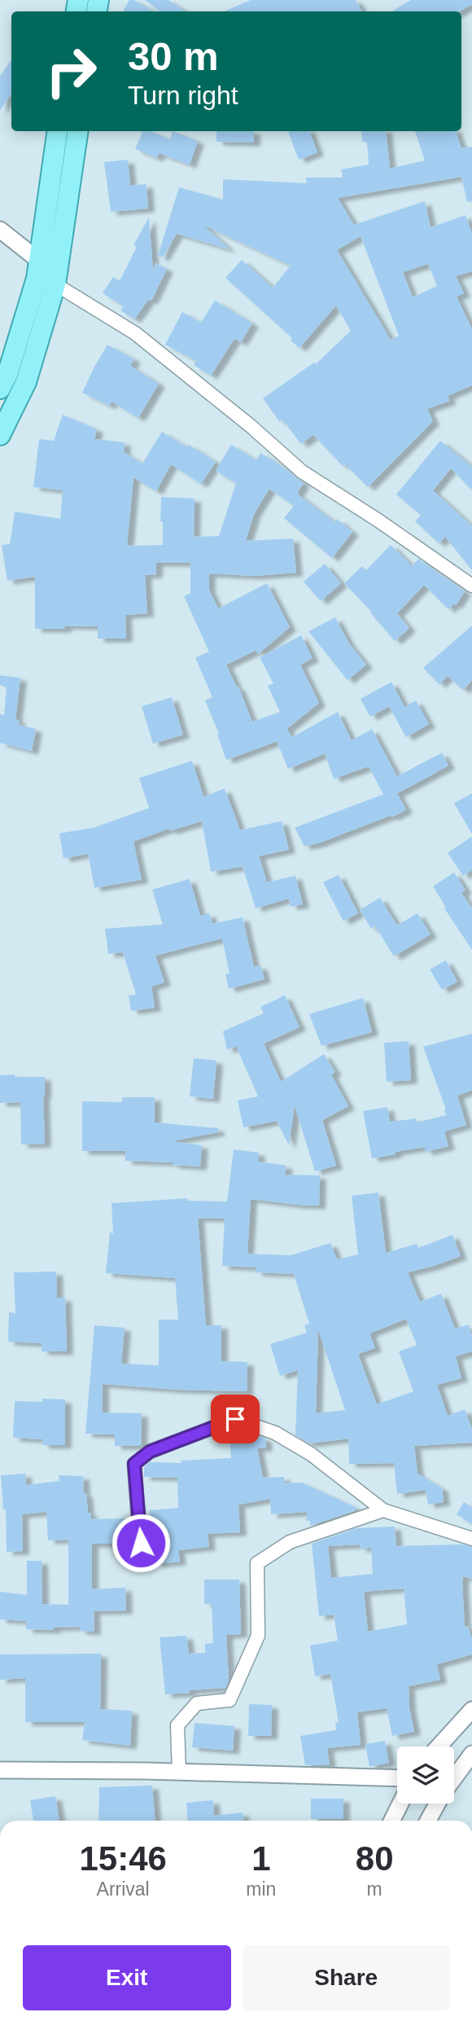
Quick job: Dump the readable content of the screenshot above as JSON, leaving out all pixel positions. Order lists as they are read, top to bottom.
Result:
{
  "page": {
    "turn": ["30 m", "Turn right"],
    "eta": [
      "15:46",
      "Arrival",
      "1",
      "min",
      "80",
      "m"
    ],
    "buttons": ["Exit", "Share"]
  }
}
